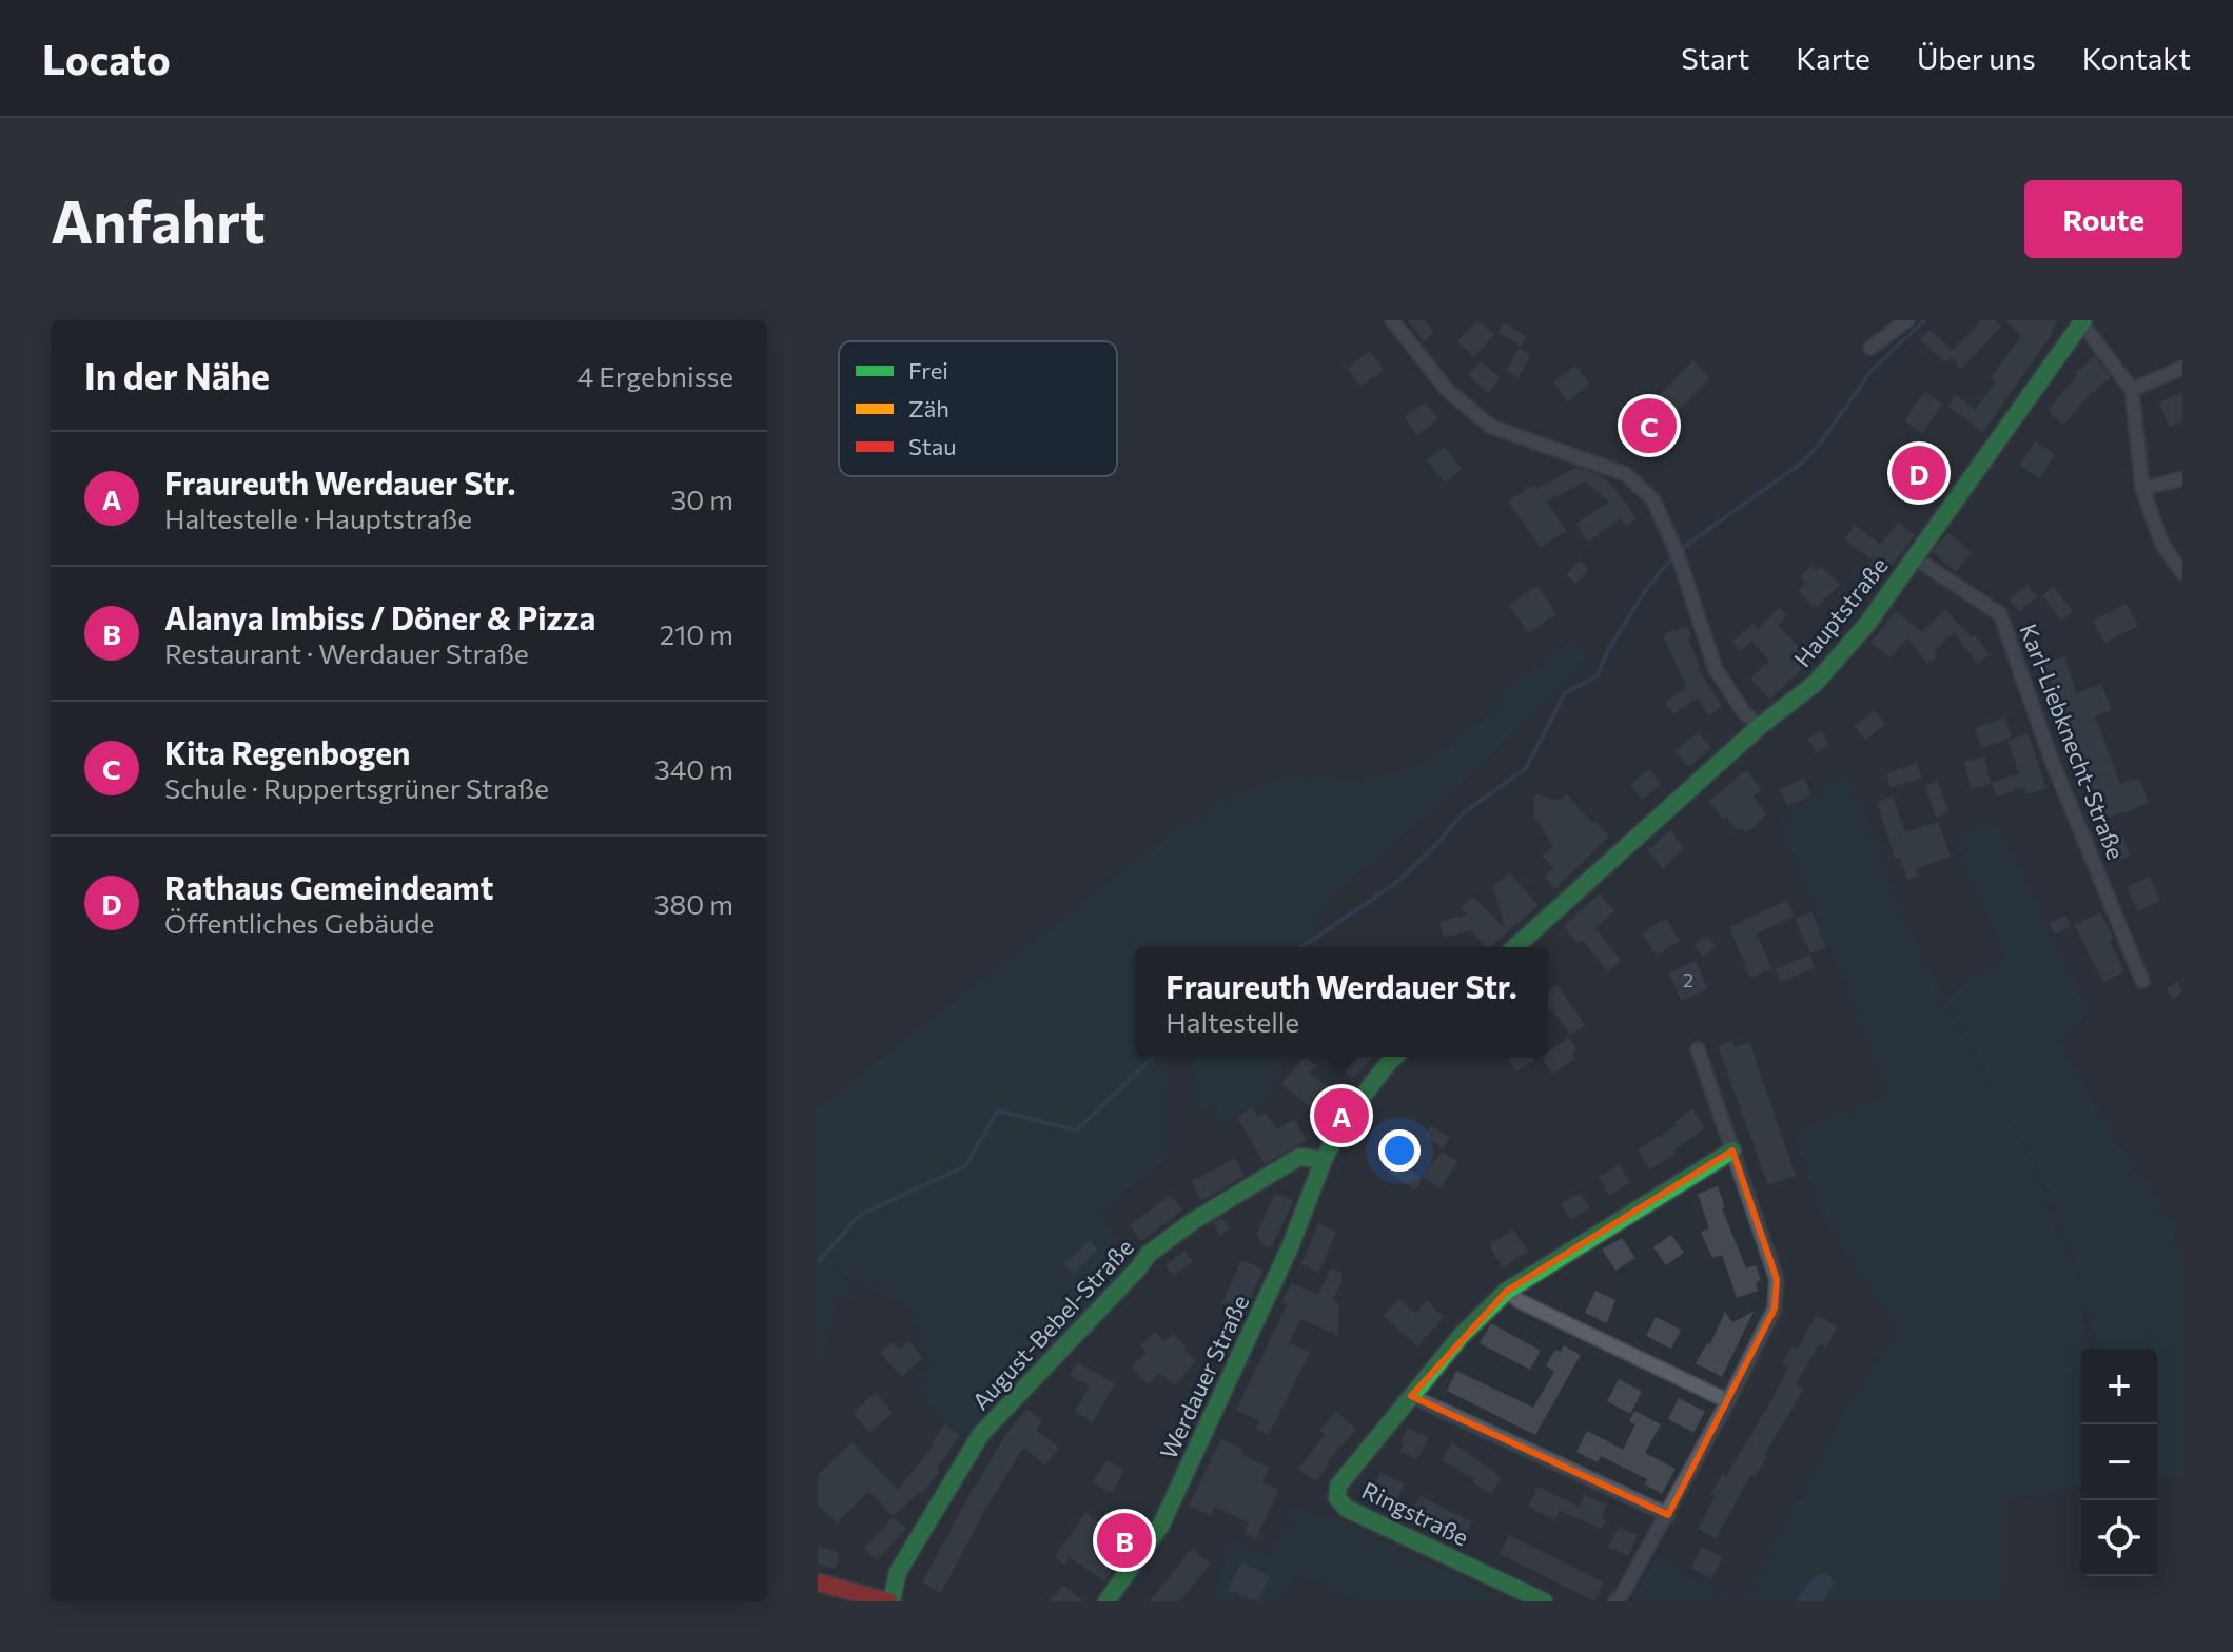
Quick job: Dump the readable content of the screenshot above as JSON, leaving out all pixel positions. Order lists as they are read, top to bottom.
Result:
{
  "streets": {
    "main road": [
      "Hauptstraße",
      "August-Bebel-Straße",
      "Werdauer Straße",
      "Ringstraße"
    ],
    "street": ["Karl-Liebknecht-Straße"]
  },
  "crossings": [
    ["Hauptstraße", "Karl-Liebknecht-Straße"],
    ["August-Bebel-Straße", "Werdauer Straße"]
  ],
  "house_numbers": ["2"],
  "legend": ["Frei", "Zäh", "Stau"],
  "page": {
    "header": "Locato",
    "nav": [
      "Start",
      "Karte",
      "Über uns",
      "Kontakt"
    ],
    "buttons": "Route",
    "title": "Anfahrt",
    "heading": ["In der Nähe", "4 Ergebnisse"],
    "pins": [
      "C",
      "D",
      "A",
      "B"
    ],
    "list": [
      {
        "mark": "A",
        "name": "Fraureuth Werdauer Str.",
        "note": "Haltestelle · Hauptstraße",
        "value": "30 m"
      },
      {
        "mark": "B",
        "name": "Alanya Imbiss / Döner & Pizza",
        "note": "Restaurant · Werdauer Straße",
        "value": "210 m"
      },
      {
        "mark": "C",
        "name": "Kita Regenbogen",
        "note": "Schule · Ruppertsgrüner Straße",
        "value": "340 m"
      },
      {
        "mark": "D",
        "name": "Rathaus Gemeindeamt",
        "note": "Öffentliches Gebäude",
        "value": "380 m"
      }
    ],
    "popup": ["Fraureuth Werdauer Str.", "Haltestelle"],
    "map_buttons": ["+", "−"]
  }
}
